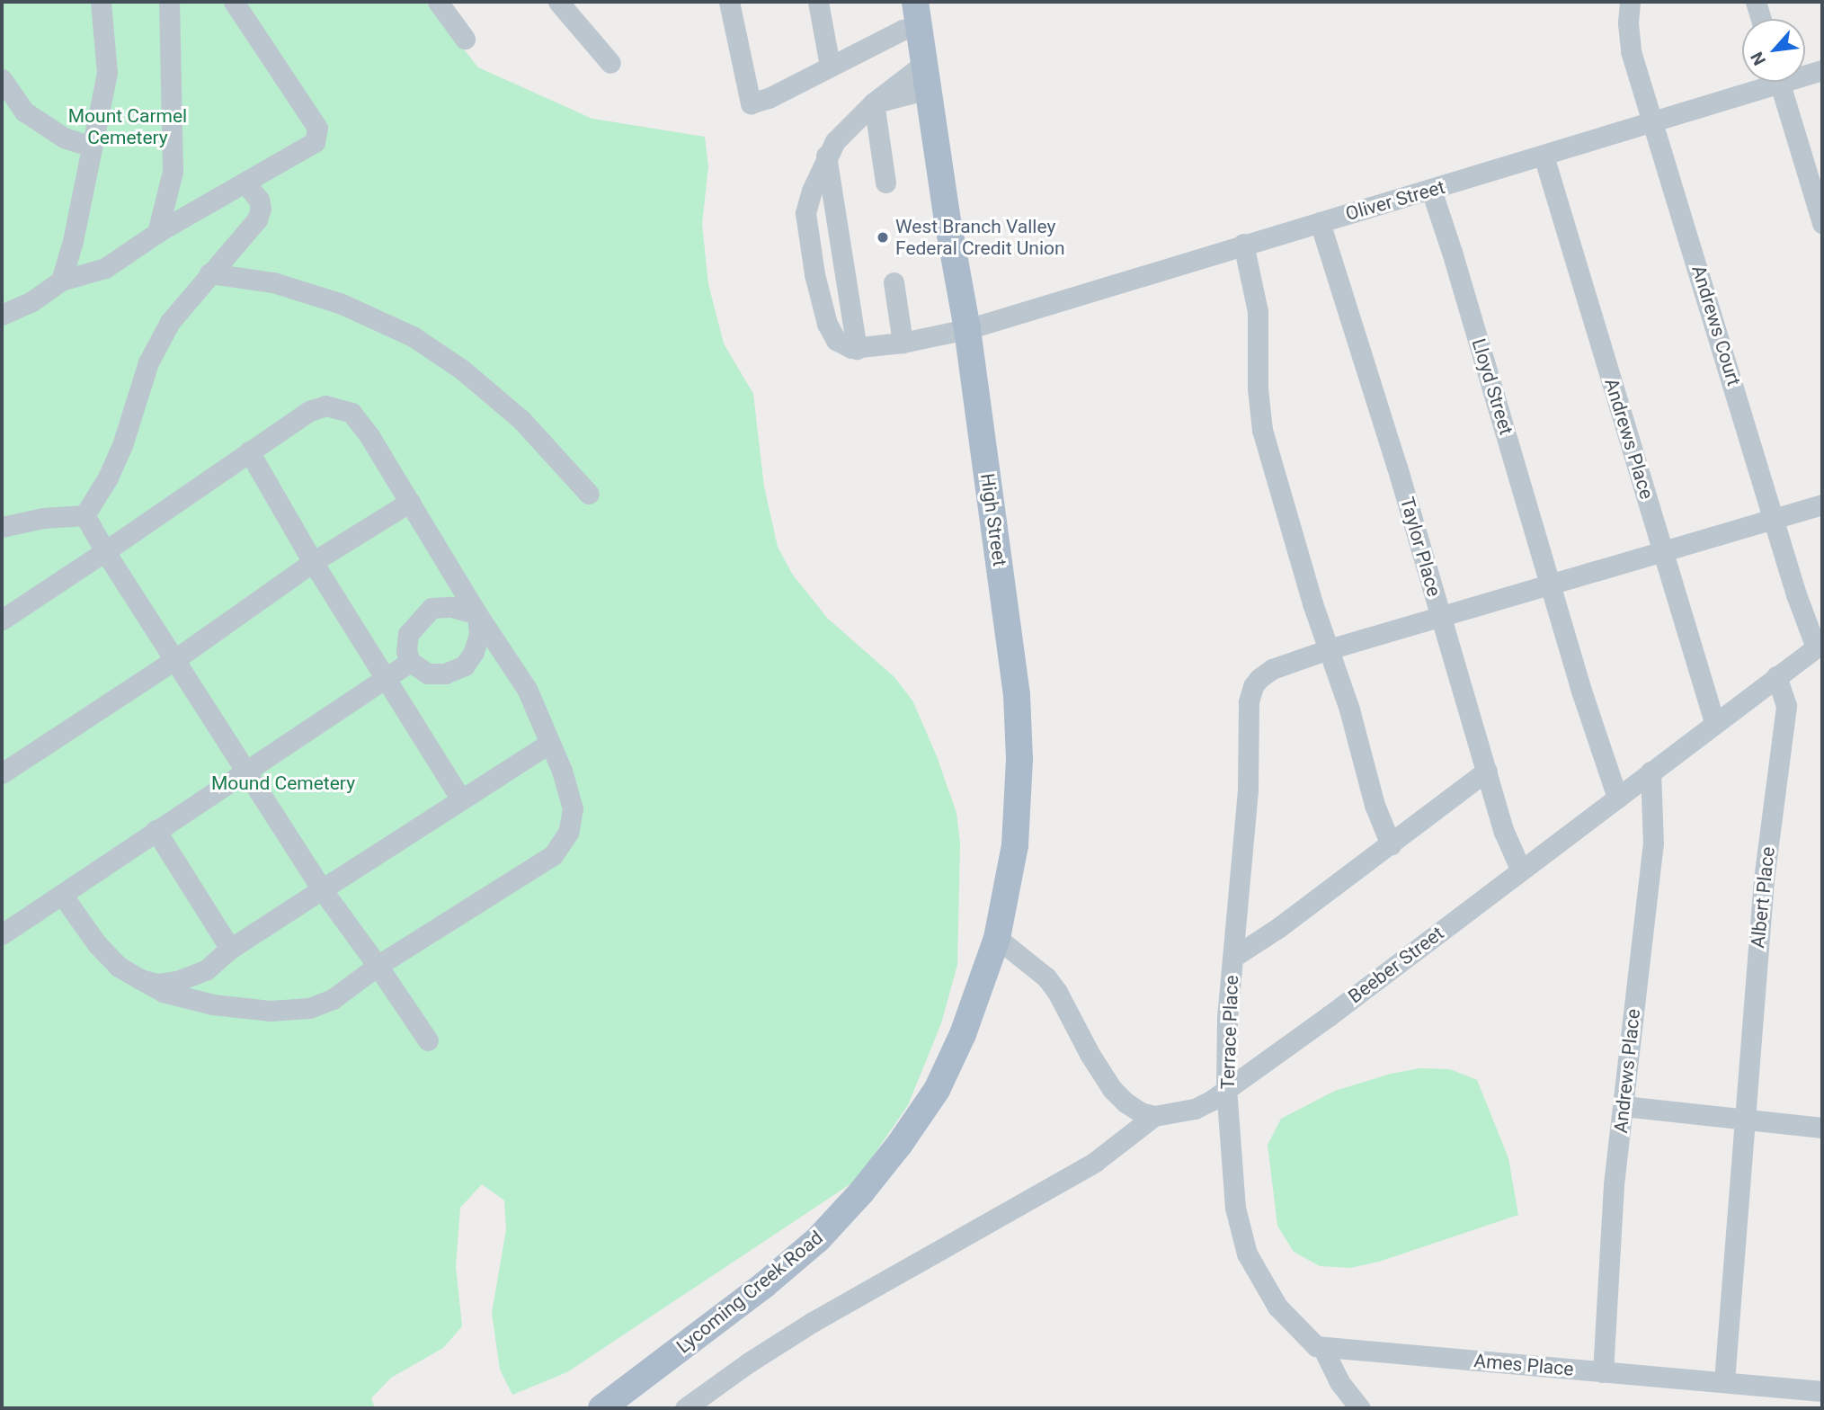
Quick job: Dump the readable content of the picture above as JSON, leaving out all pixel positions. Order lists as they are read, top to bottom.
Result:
{
  "streets": {
    "main road": ["High Street", "Lycoming Creek Road"],
    "street": [
      "Oliver Street",
      "Andrews Court",
      "Lloyd Street",
      "Andrews Place",
      "Taylor Place",
      "Albert Place",
      "Beeber Street",
      "Terrace Place",
      "Ames Place"
    ]
  },
  "crossings": [
    ["Oliver Street", "Andrews Court"],
    ["Oliver Street", "Lloyd Street"],
    ["Oliver Street", "Andrews Place"],
    ["Oliver Street", "High Street"],
    ["Oliver Street", "Taylor Place"],
    ["Andrews Court", "Beeber Street"],
    ["Lloyd Street", "Beeber Street"],
    ["Andrews Place", "Beeber Street"],
    ["Andrews Place", "Ames Place"],
    ["High Street", "Lycoming Creek Road"],
    ["Taylor Place", "Beeber Street"],
    ["Albert Place", "Beeber Street"],
    ["Beeber Street", "Terrace Place"],
    ["Terrace Place", "Ames Place"]
  ],
  "parks": ["Mount Carmel Cemetery", "Mound Cemetery"],
  "places": ["West Branch Valley Federal Credit Union"],
  "north": "bottom left"
}
